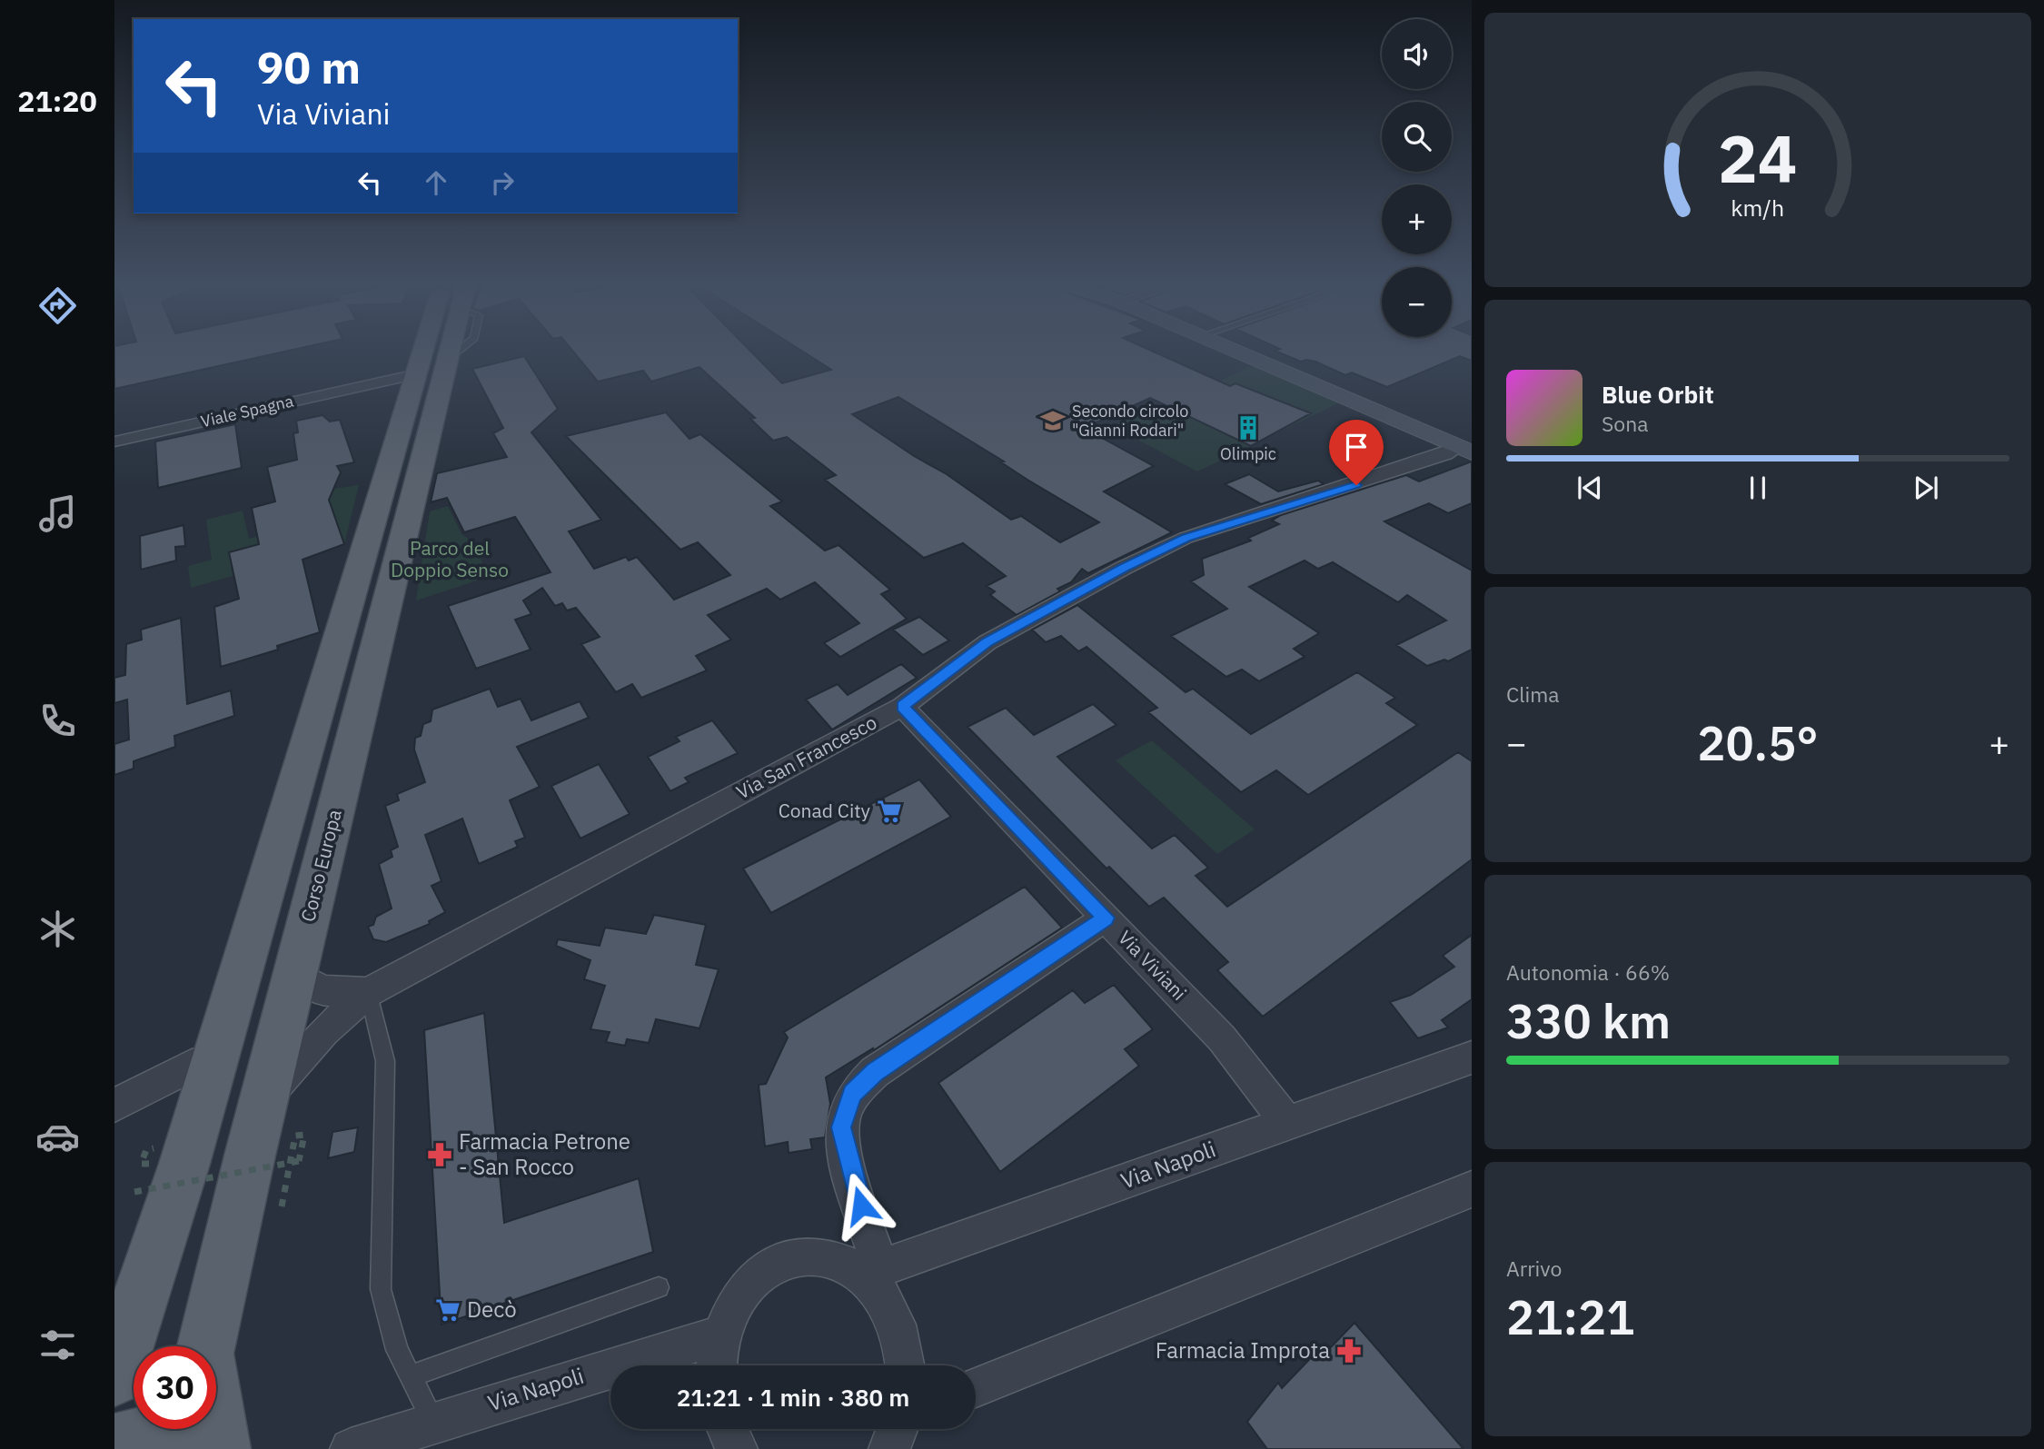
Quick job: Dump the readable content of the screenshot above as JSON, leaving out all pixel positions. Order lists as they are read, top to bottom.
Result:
{
  "streets": {
    "main road": ["Corso Europa"],
    "street": [
      "Viale Spagna",
      "Via San Francesco",
      "Via Viviani",
      "Via Napoli"
    ]
  },
  "crossings": [
    ["Viale Spagna", "Corso Europa"],
    ["Via San Francesco", "Corso Europa"],
    ["Via San Francesco", "Via Viviani"],
    ["Via Viviani", "Via Napoli"]
  ],
  "parks": ["Parco del Doppio Senso"],
  "places": {
    "school or university": ["Secondo circolo \"Gianni Rodari\""],
    "building": ["Olimpic"],
    "supermarket": ["Conad City", "Decò"],
    "pharmacy": ["Farmacia Petrone - San Rocco", "Farmacia Improta"]
  },
  "page": {
    "tabs": "21:20",
    "map_buttons": ["+", "−"],
    "turn": ["90 m", "Via Viviani"],
    "song": ["Blue Orbit", "Sona"],
    "tile": [
      "Clima",
      ["Autonomia · 66%", "330 km"],
      ["Arrivo", "21:21"]
    ],
    "heat": ["−", "20.5°", "+"],
    "limit": "30",
    "trip": "21:21 · 1 min · 380 m",
    "gauge": ["24", "km/h"]
  }
}
